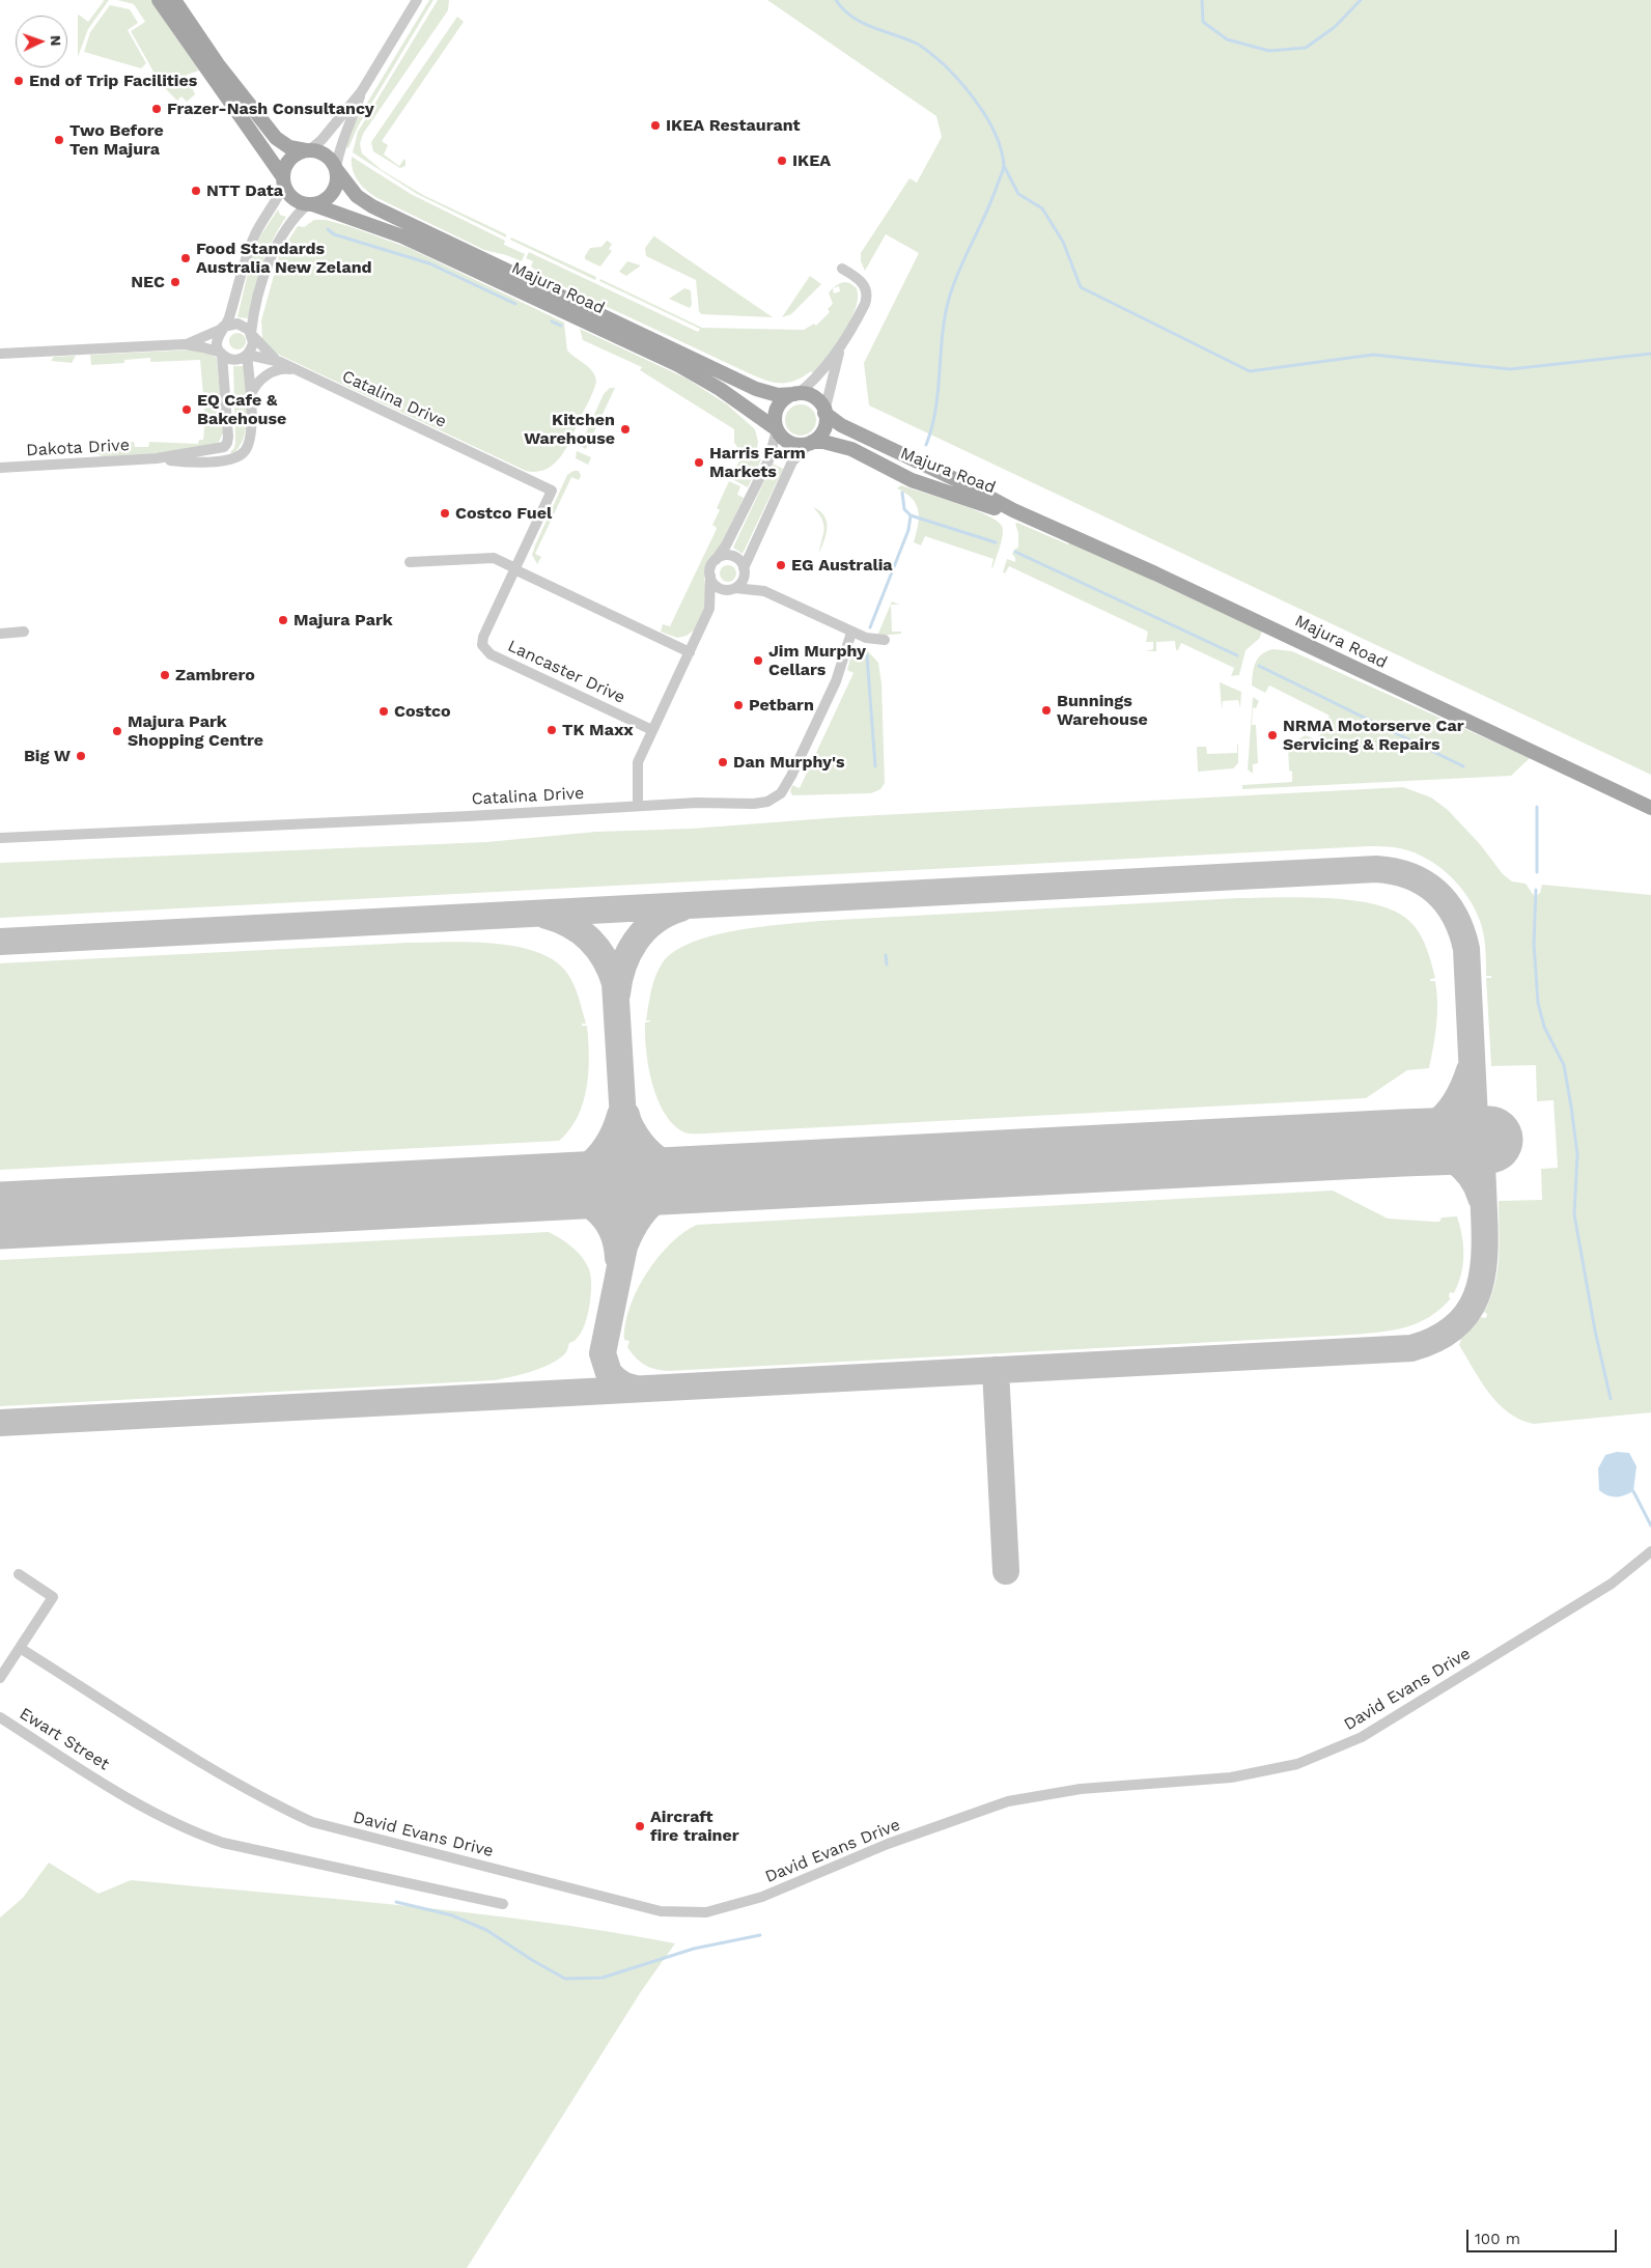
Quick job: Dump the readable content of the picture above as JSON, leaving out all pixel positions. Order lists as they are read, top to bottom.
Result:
{
  "streets": {
    "main road": ["Majura Road"],
    "street": [
      "Catalina Drive",
      "Dakota Drive",
      "Lancaster Drive",
      "David Evans Drive",
      "Ewart Street"
    ]
  },
  "crossings": [
    ["Catalina Drive", "Lancaster Drive"]
  ],
  "places": [
    "End of Trip Facilities",
    "Frazer-Nash Consultancy",
    "IKEA Restaurant",
    "Two Before Ten Majura",
    "IKEA",
    "NTT Data",
    "Food Standards Australia New Zeland",
    "NEC",
    "EQ Cafe & Bakehouse",
    "Kitchen Warehouse",
    "Harris Farm Markets",
    "Costco Fuel",
    "EG Australia",
    "Majura Park",
    "Jim Murphy Cellars",
    "Zambrero",
    "Petbarn",
    "Bunnings Warehouse",
    "Costco",
    "TK Maxx",
    "Majura Park Shopping Centre",
    "NRMA Motorserve Car Servicing & Repairs",
    "Big W",
    "Dan Murphy's",
    "Aircraft fire trainer"
  ],
  "scale_bar": "100 m",
  "north": "right"
}
